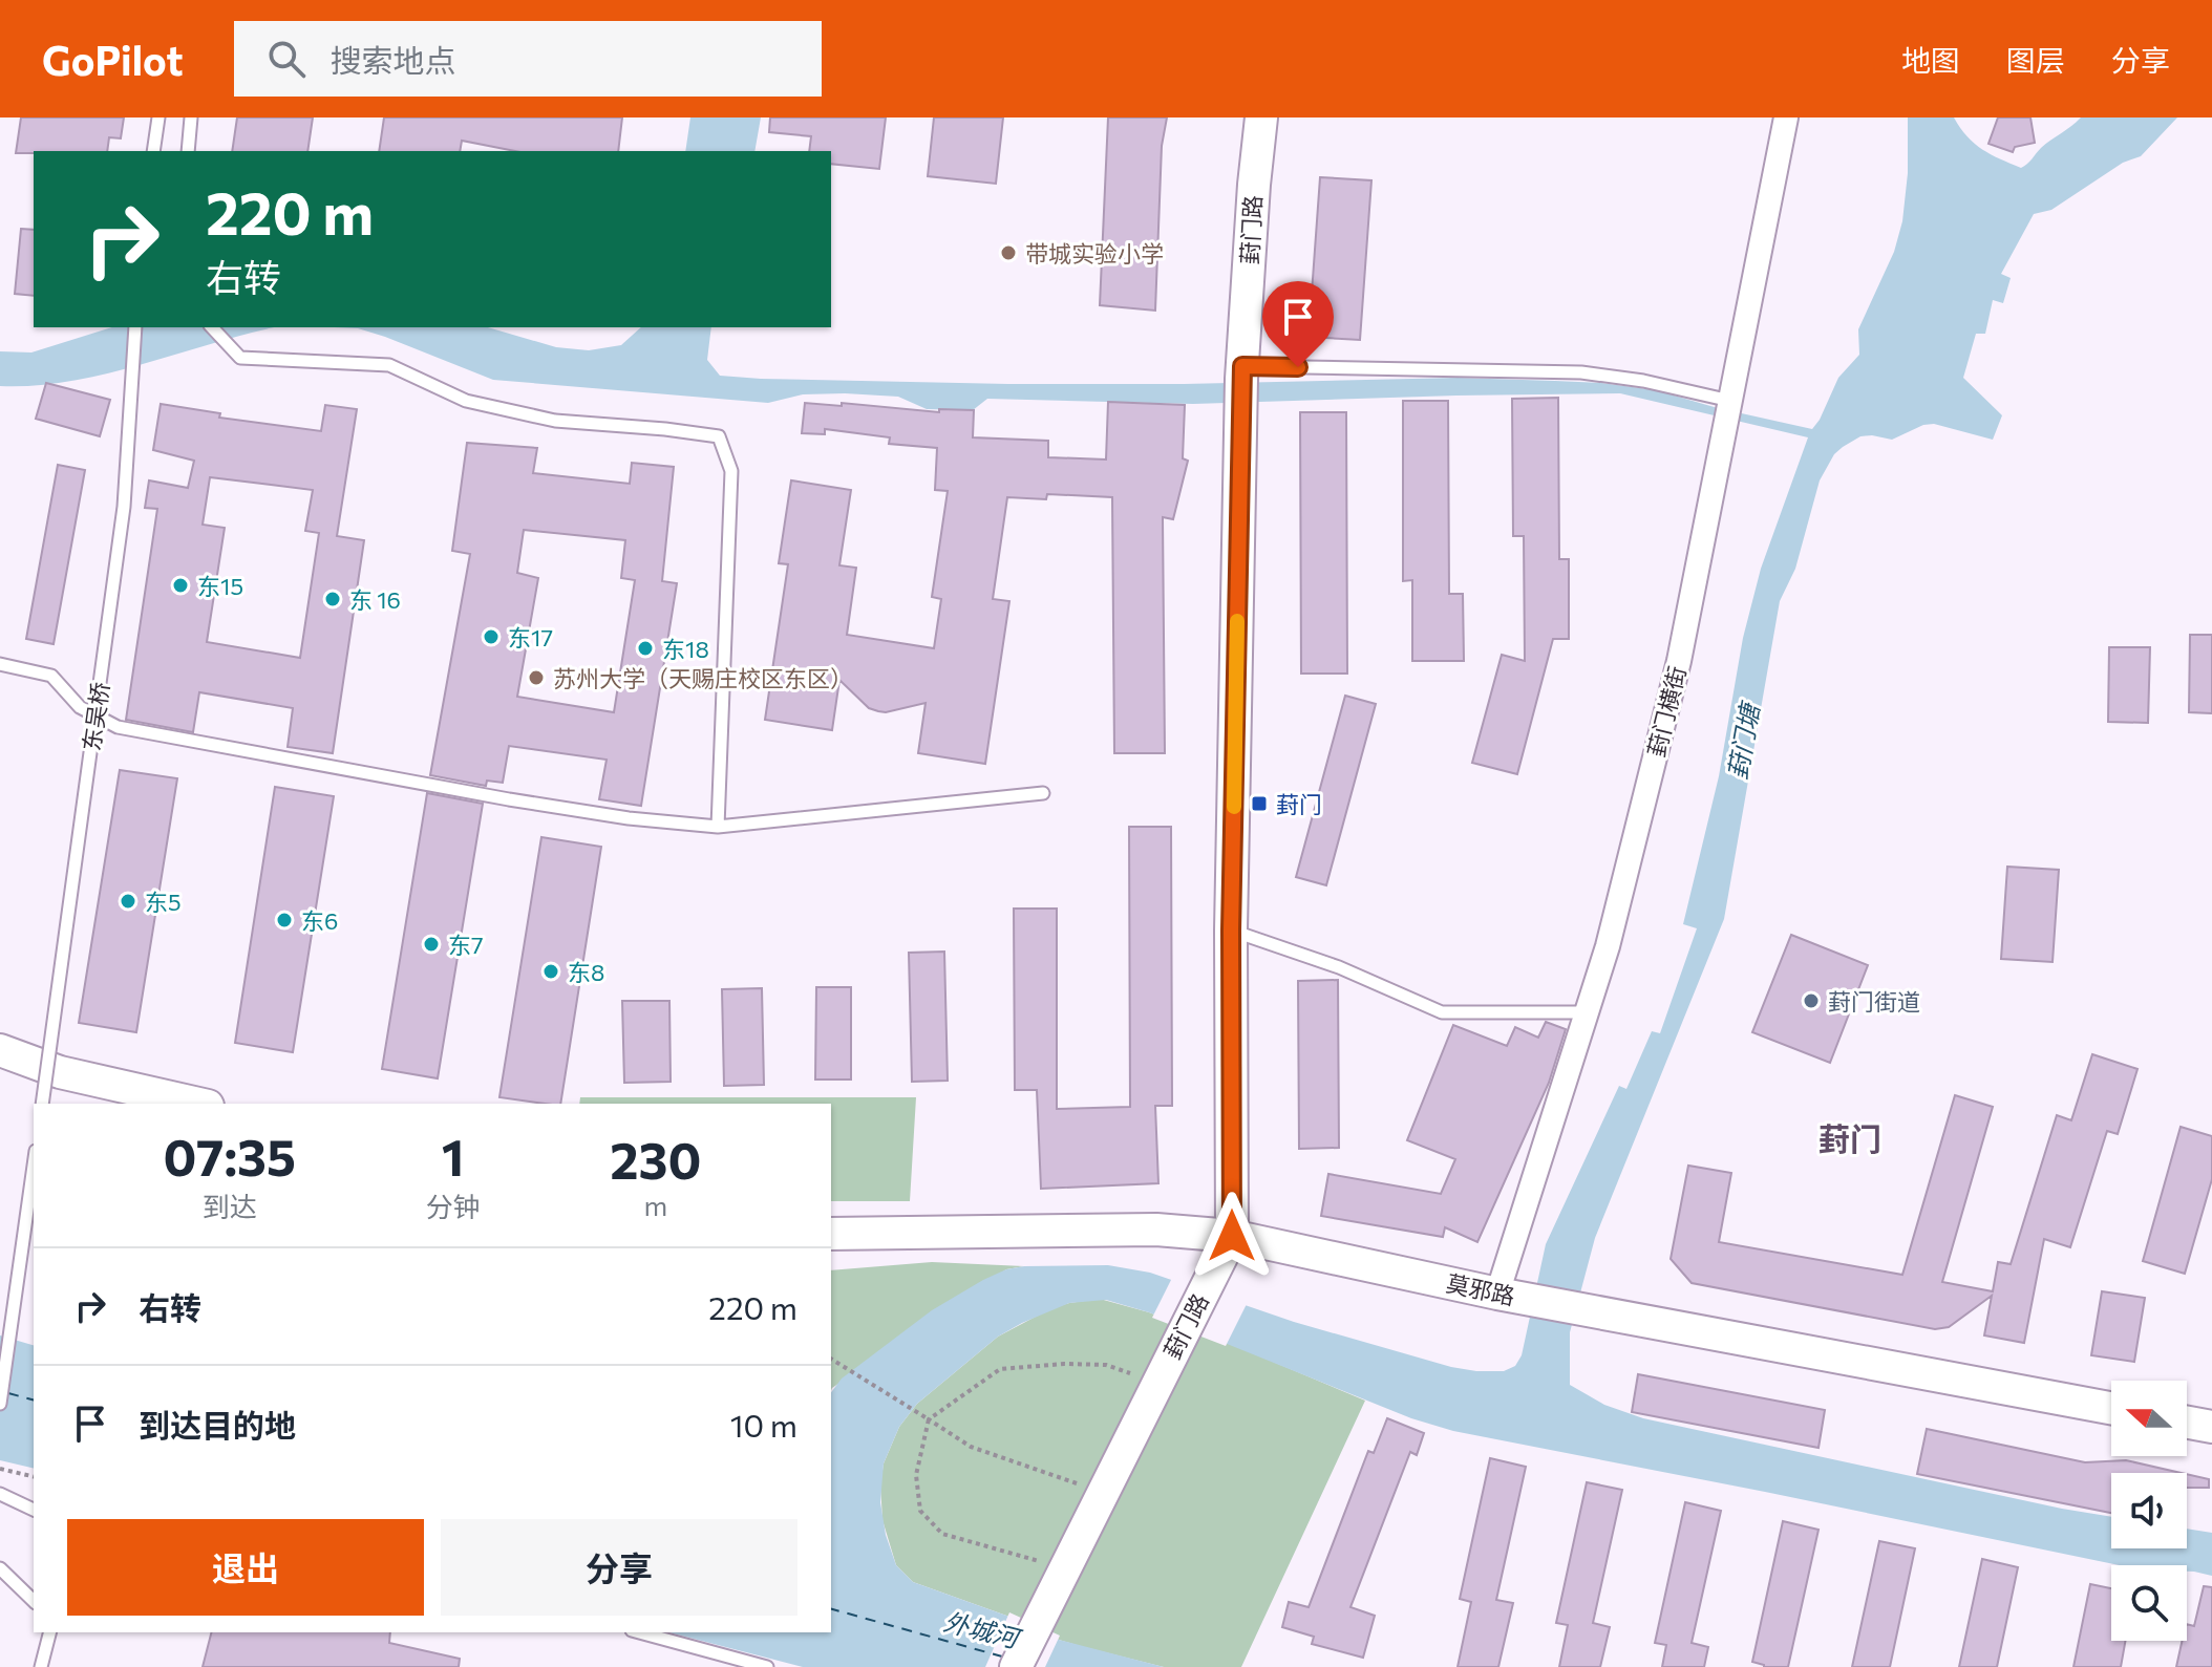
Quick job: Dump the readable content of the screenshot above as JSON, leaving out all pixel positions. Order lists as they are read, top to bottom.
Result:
{
  "streets": {
    "main road": ["葑门路", "莫邪路"],
    "street": ["葑门横街"],
    "lane": ["东吴桥"]
  },
  "crossings": [
    ["葑门路", "莫邪路"],
    ["葑门横街", "莫邪路"]
  ],
  "districts": ["葑门"],
  "water": ["葑门塘", "外城河"],
  "places": {
    "other": [
      "带城实验小学",
      "东15",
      "东 16",
      "东17",
      "东18",
      "苏州大学（天赐庄校区东区）",
      "东5",
      "东6",
      "东7",
      "东8",
      "葑门街道"
    ],
    "transit": ["葑门"]
  },
  "north": "left",
  "page": {
    "header": "GoPilot",
    "search": "搜索地点",
    "nav": ["地图", "图层", "分享"],
    "turn": ["220 m", "右转"],
    "eta": [
      "07:35",
      "到达",
      "1",
      "分钟",
      "230",
      "m"
    ],
    "list": [
      {
        "name": "右转",
        "value": "220 m"
      },
      {
        "name": "到达目的地",
        "value": "10 m"
      }
    ],
    "buttons": ["退出", "分享"]
  }
}
